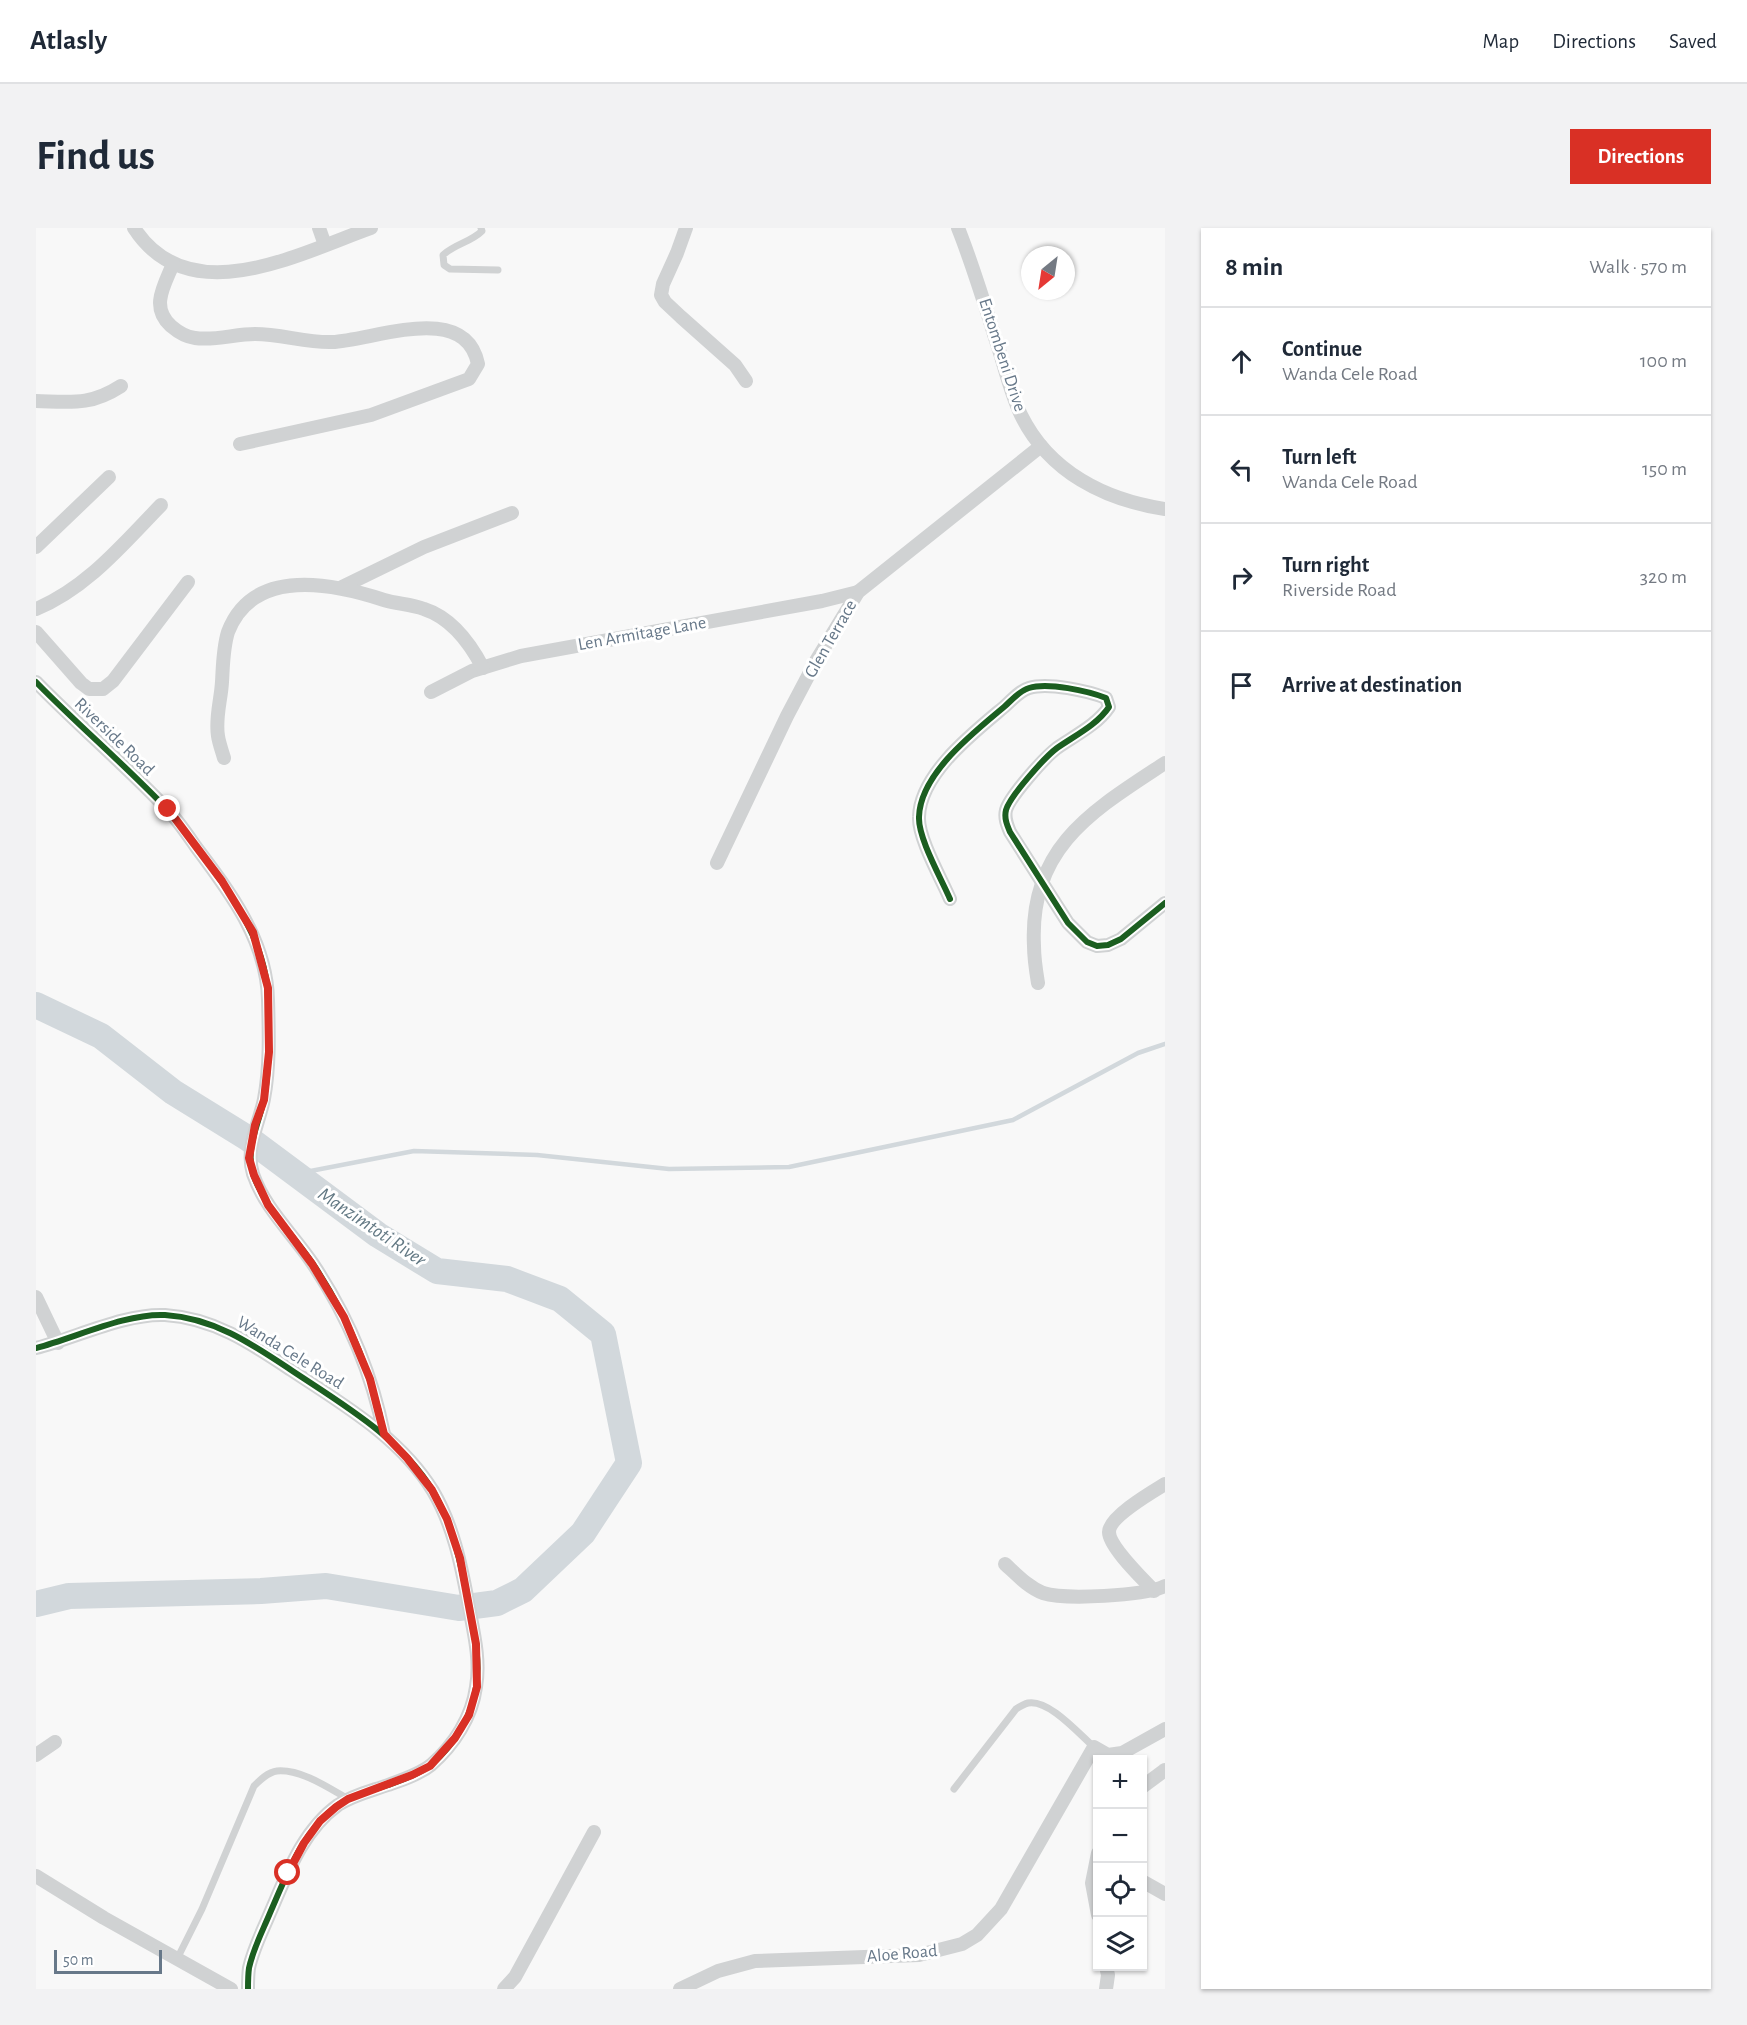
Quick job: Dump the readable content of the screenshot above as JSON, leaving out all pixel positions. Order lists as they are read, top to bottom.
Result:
{
  "streets": {
    "street": [
      "Entombeni Drive",
      "Len Armitage Lane",
      "Glen Terrace",
      "Riverside Road",
      "Wanda Cele Road",
      "Aloe Road"
    ]
  },
  "crossings": [
    ["Entombeni Drive", "Glen Terrace"],
    ["Len Armitage Lane", "Glen Terrace"],
    ["Riverside Road", "Wanda Cele Road"]
  ],
  "water": ["Manzimtoti River"],
  "scale_bar": "50 m",
  "north": "bottom left",
  "page": {
    "header": "Atlasly",
    "nav": ["Map", "Directions", "Saved"],
    "buttons": "Directions",
    "title": "Find us",
    "heading": ["8 min", "Walk · 570 m"],
    "list": [
      ["Continue", "Wanda Cele Road", "100 m"],
      ["Turn left", "Wanda Cele Road", "150 m"],
      ["Turn right", "Riverside Road", "320 m"],
      "Arrive at destination"
    ],
    "map_buttons": ["+", "−"],
    "scale": "50 m"
  }
}
